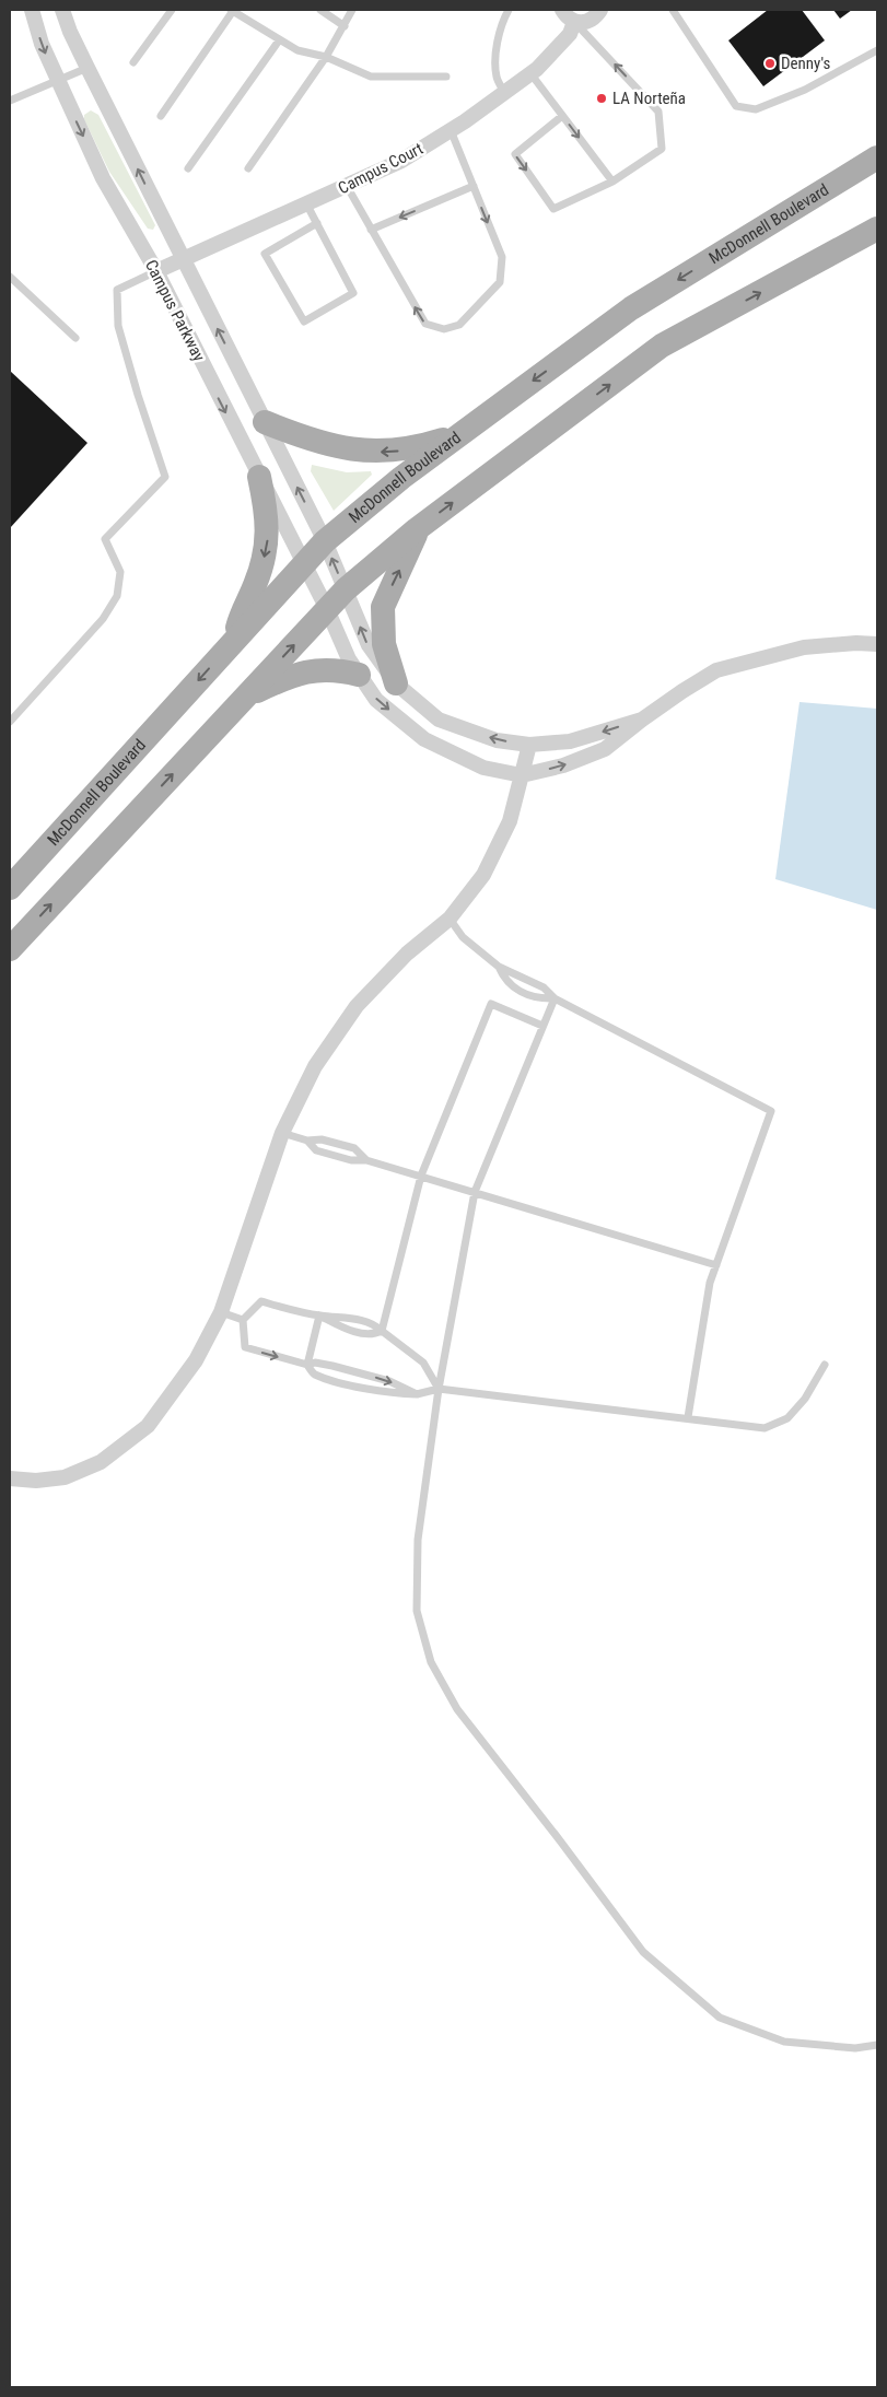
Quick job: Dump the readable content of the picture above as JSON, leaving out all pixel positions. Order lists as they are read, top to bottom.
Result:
{
  "streets": {
    "main road": ["McDonnell Boulevard"],
    "street": ["Campus Court", "Campus Parkway"]
  },
  "crossings": [
    ["Campus Court", "Campus Parkway"],
    ["McDonnell Boulevard", "Campus Parkway"]
  ],
  "places": ["Denny's", "LA Norteña"]
}
